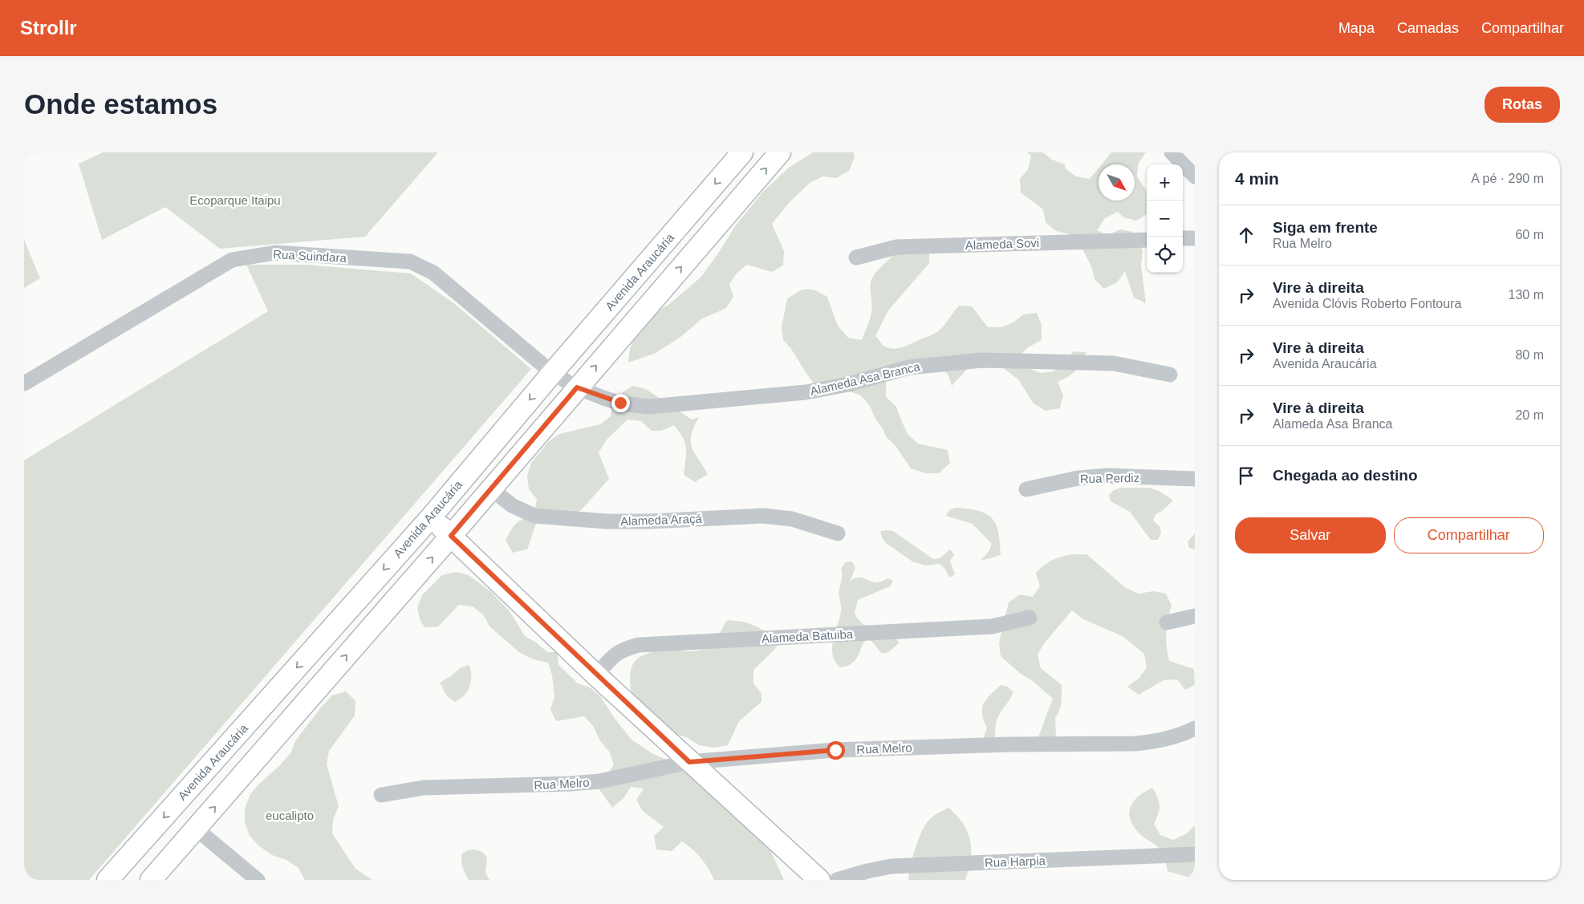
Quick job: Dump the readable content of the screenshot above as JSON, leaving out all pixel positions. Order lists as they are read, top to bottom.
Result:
{
  "streets": {
    "street": [
      "Alameda Sovi",
      "Rua Suindara",
      "Avenida Araucária",
      "Alameda Asa Branca",
      "Rua Perdiz",
      "Alameda Araçá",
      "Alameda Batuiba",
      "Rua Melro",
      "Rua Harpia"
    ]
  },
  "crossings": [
    ["Rua Suindara", "Avenida Araucária"],
    ["Rua Suindara", "Alameda Asa Branca"],
    ["Avenida Araucária", "Alameda Asa Branca"]
  ],
  "parks": ["Ecoparque Itaipu", "eucalipto"],
  "north": "bottom right",
  "page": {
    "header": "Strollr",
    "nav": ["Mapa", "Camadas", "Compartilhar"],
    "buttons": [
      "Rotas",
      ["Salvar", "Compartilhar"]
    ],
    "title": "Onde estamos",
    "heading": ["4 min", "A pé · 290 m"],
    "map_buttons": ["+", "−"],
    "list": [
      ["Siga em frente", "Rua Melro", "60 m"],
      ["Vire à direita", "Avenida Clóvis Roberto Fontoura", "130 m"],
      ["Vire à direita", "Avenida Araucária", "80 m"],
      ["Vire à direita", "Alameda Asa Branca", "20 m"],
      "Chegada ao destino"
    ]
  }
}
